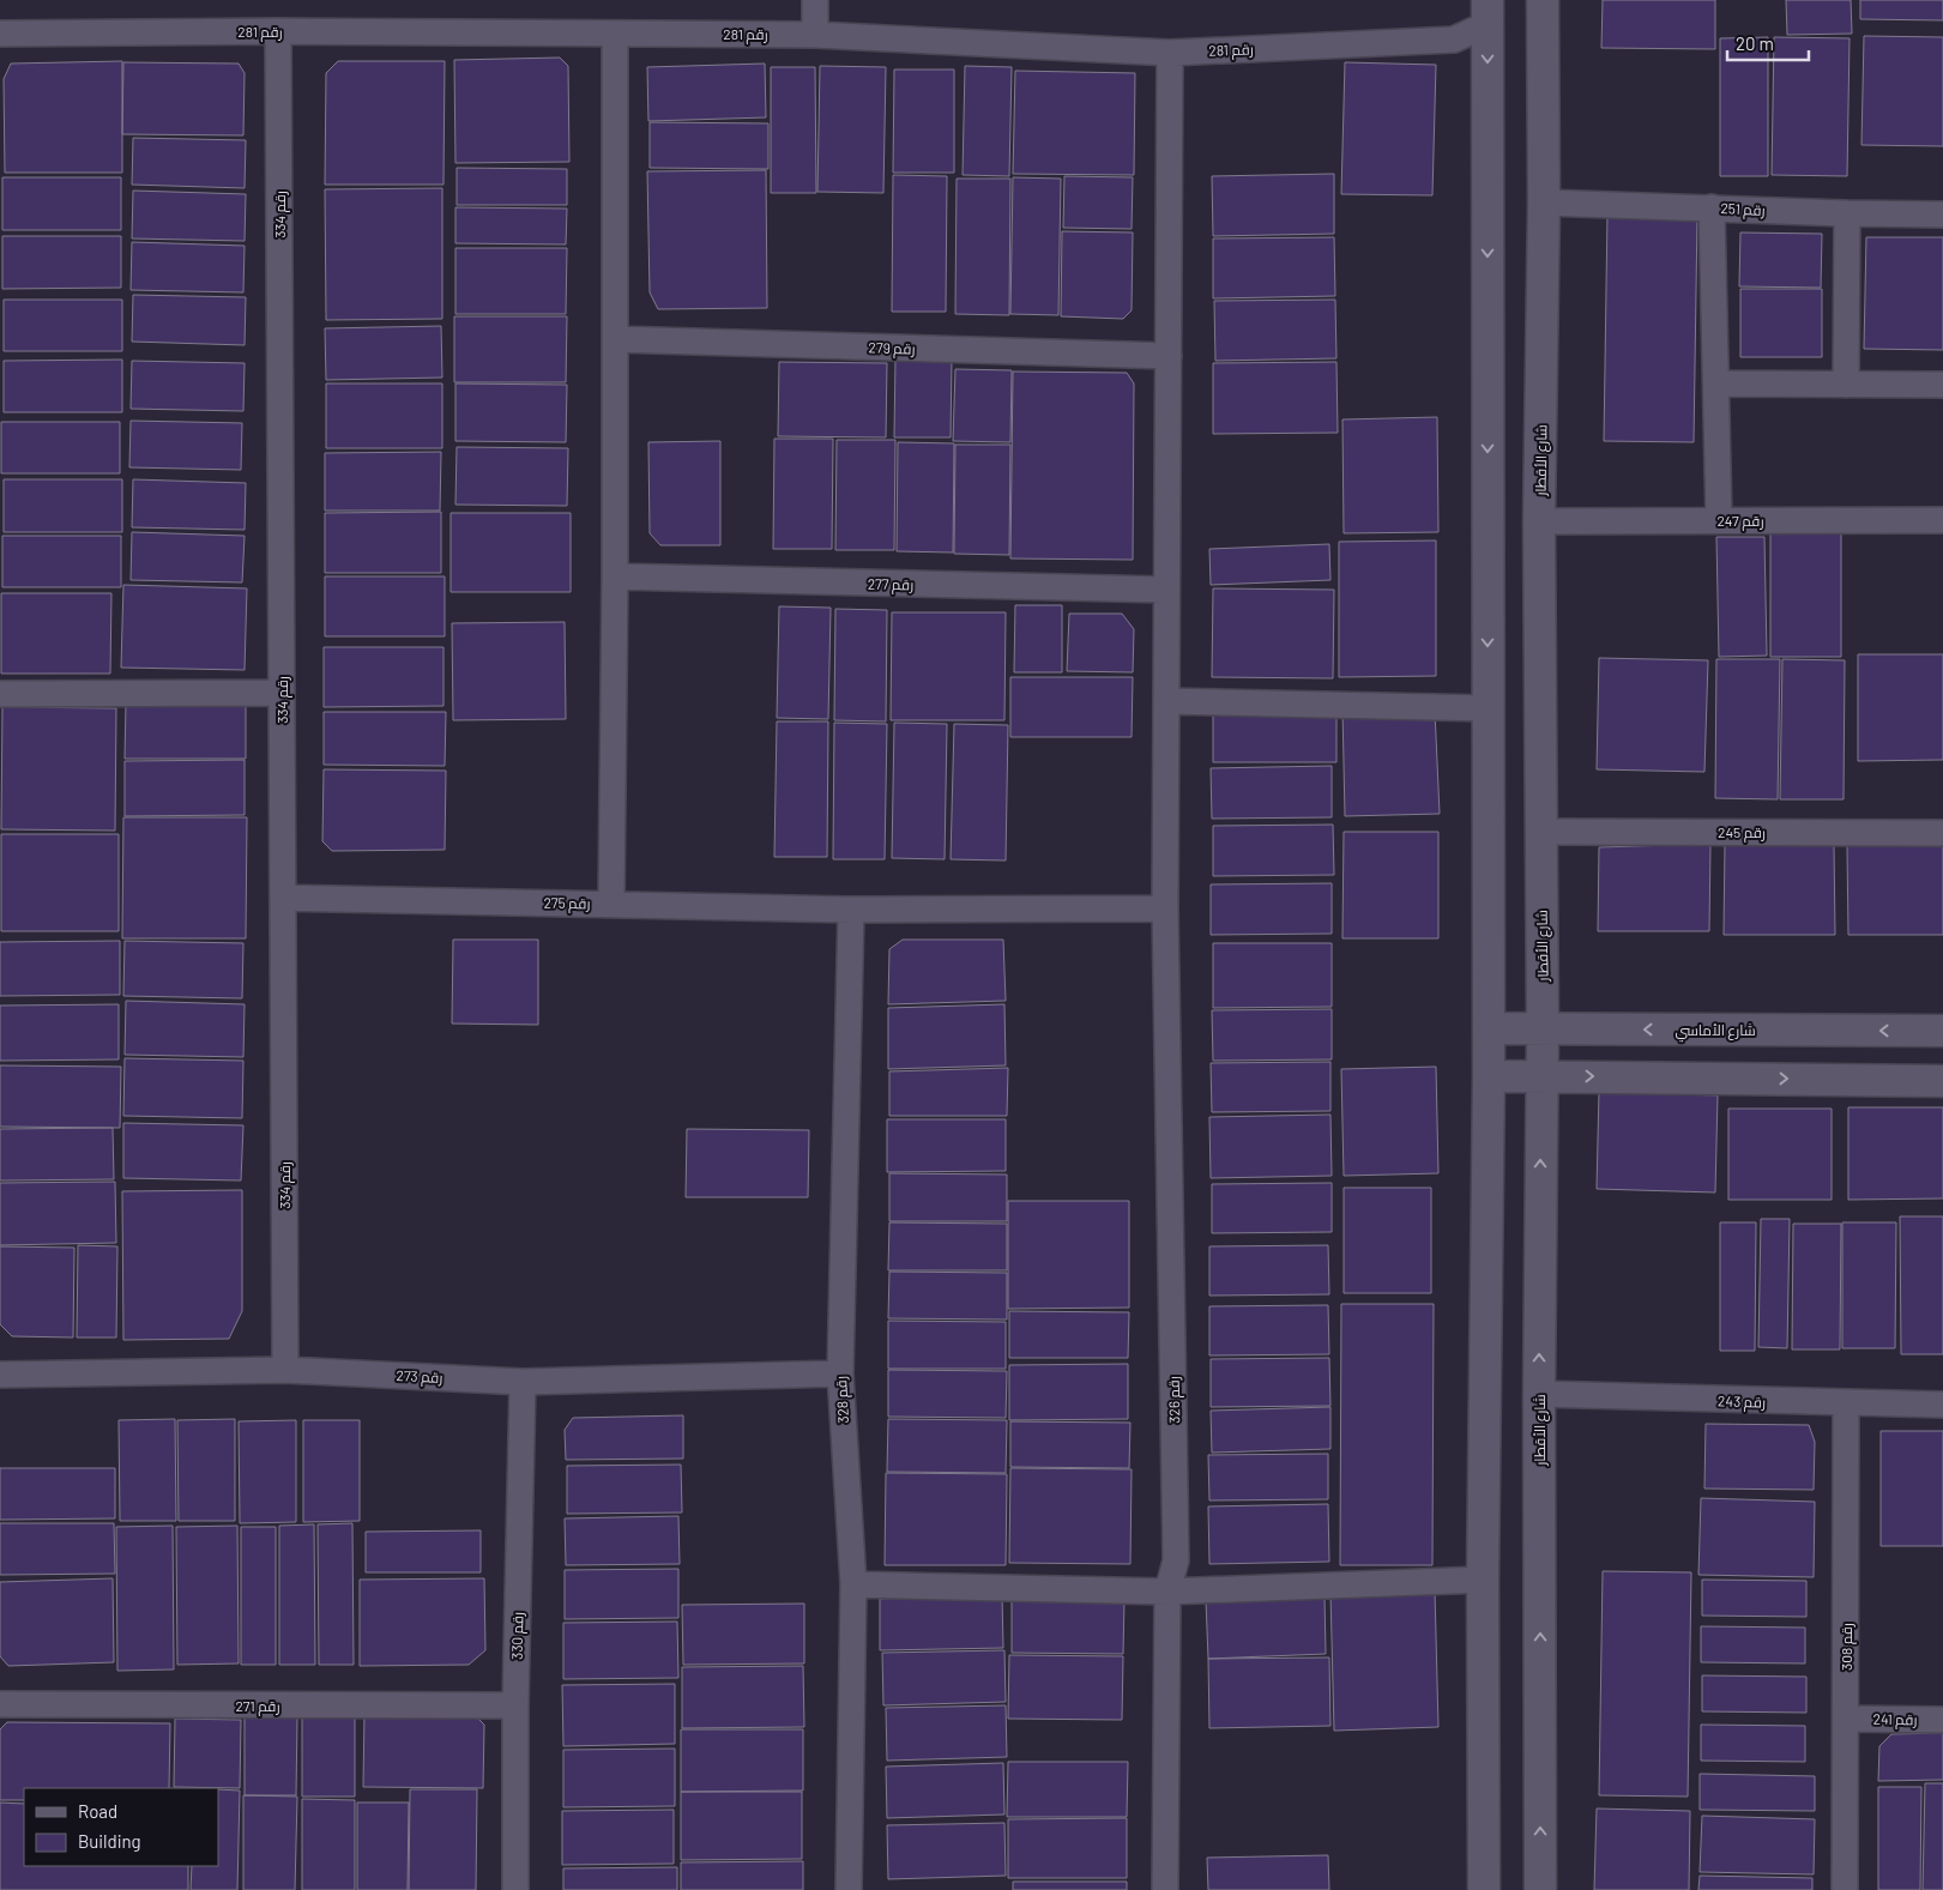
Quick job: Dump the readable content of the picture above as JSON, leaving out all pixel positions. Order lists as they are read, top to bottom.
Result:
{
  "streets": {
    "street": [
      "رقم 281",
      "رقم 251",
      "رقم 334",
      "رقم 279",
      "شارع الأقطار",
      "رقم 247",
      "رقم 277",
      "رقم 245",
      "رقم 275",
      "شارع الأماسي",
      "رقم 273",
      "رقم 328",
      "رقم 326",
      "رقم 243",
      "رقم 330",
      "رقم 308",
      "رقم 271",
      "رقم 241"
    ]
  },
  "crossings": [
    ["رقم 281", "رقم 334"],
    ["رقم 281", "رقم 326"],
    ["رقم 251", "شارع الأقطار"],
    ["رقم 334", "رقم 275"],
    ["رقم 334", "رقم 273"],
    ["رقم 279", "رقم 326"],
    ["شارع الأقطار", "رقم 247"],
    ["شارع الأقطار", "رقم 245"],
    ["شارع الأقطار", "شارع الأماسي"],
    ["شارع الأقطار", "رقم 243"],
    ["رقم 277", "رقم 326"],
    ["رقم 275", "رقم 328"],
    ["رقم 275", "رقم 326"],
    ["رقم 273", "رقم 328"],
    ["رقم 273", "رقم 330"],
    ["رقم 243", "رقم 308"],
    ["رقم 330", "رقم 271"],
    ["رقم 308", "رقم 241"]
  ],
  "legend": ["Road", "Building"],
  "scale_bar": "20 m"
}
